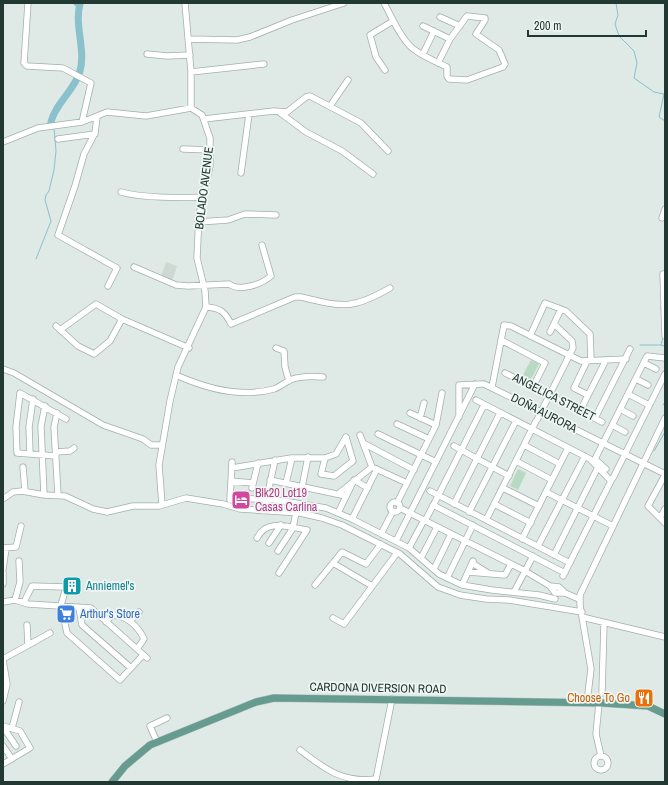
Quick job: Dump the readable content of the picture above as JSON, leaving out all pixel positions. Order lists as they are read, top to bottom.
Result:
{
  "streets": {
    "main road": ["CARDONA DIVERSION ROAD"],
    "street": ["BOLADO AVENUE", "ANGELICA STREET", "DOÑA AURORA"]
  },
  "places": {
    "hotel": ["Blk20 Lot19 Casas Carlina"],
    "building": ["Anniemel's"],
    "supermarket": ["Arthur's Store"],
    "restaurant": ["Choose To Go"]
  },
  "scale_bar": "200 m"
}
